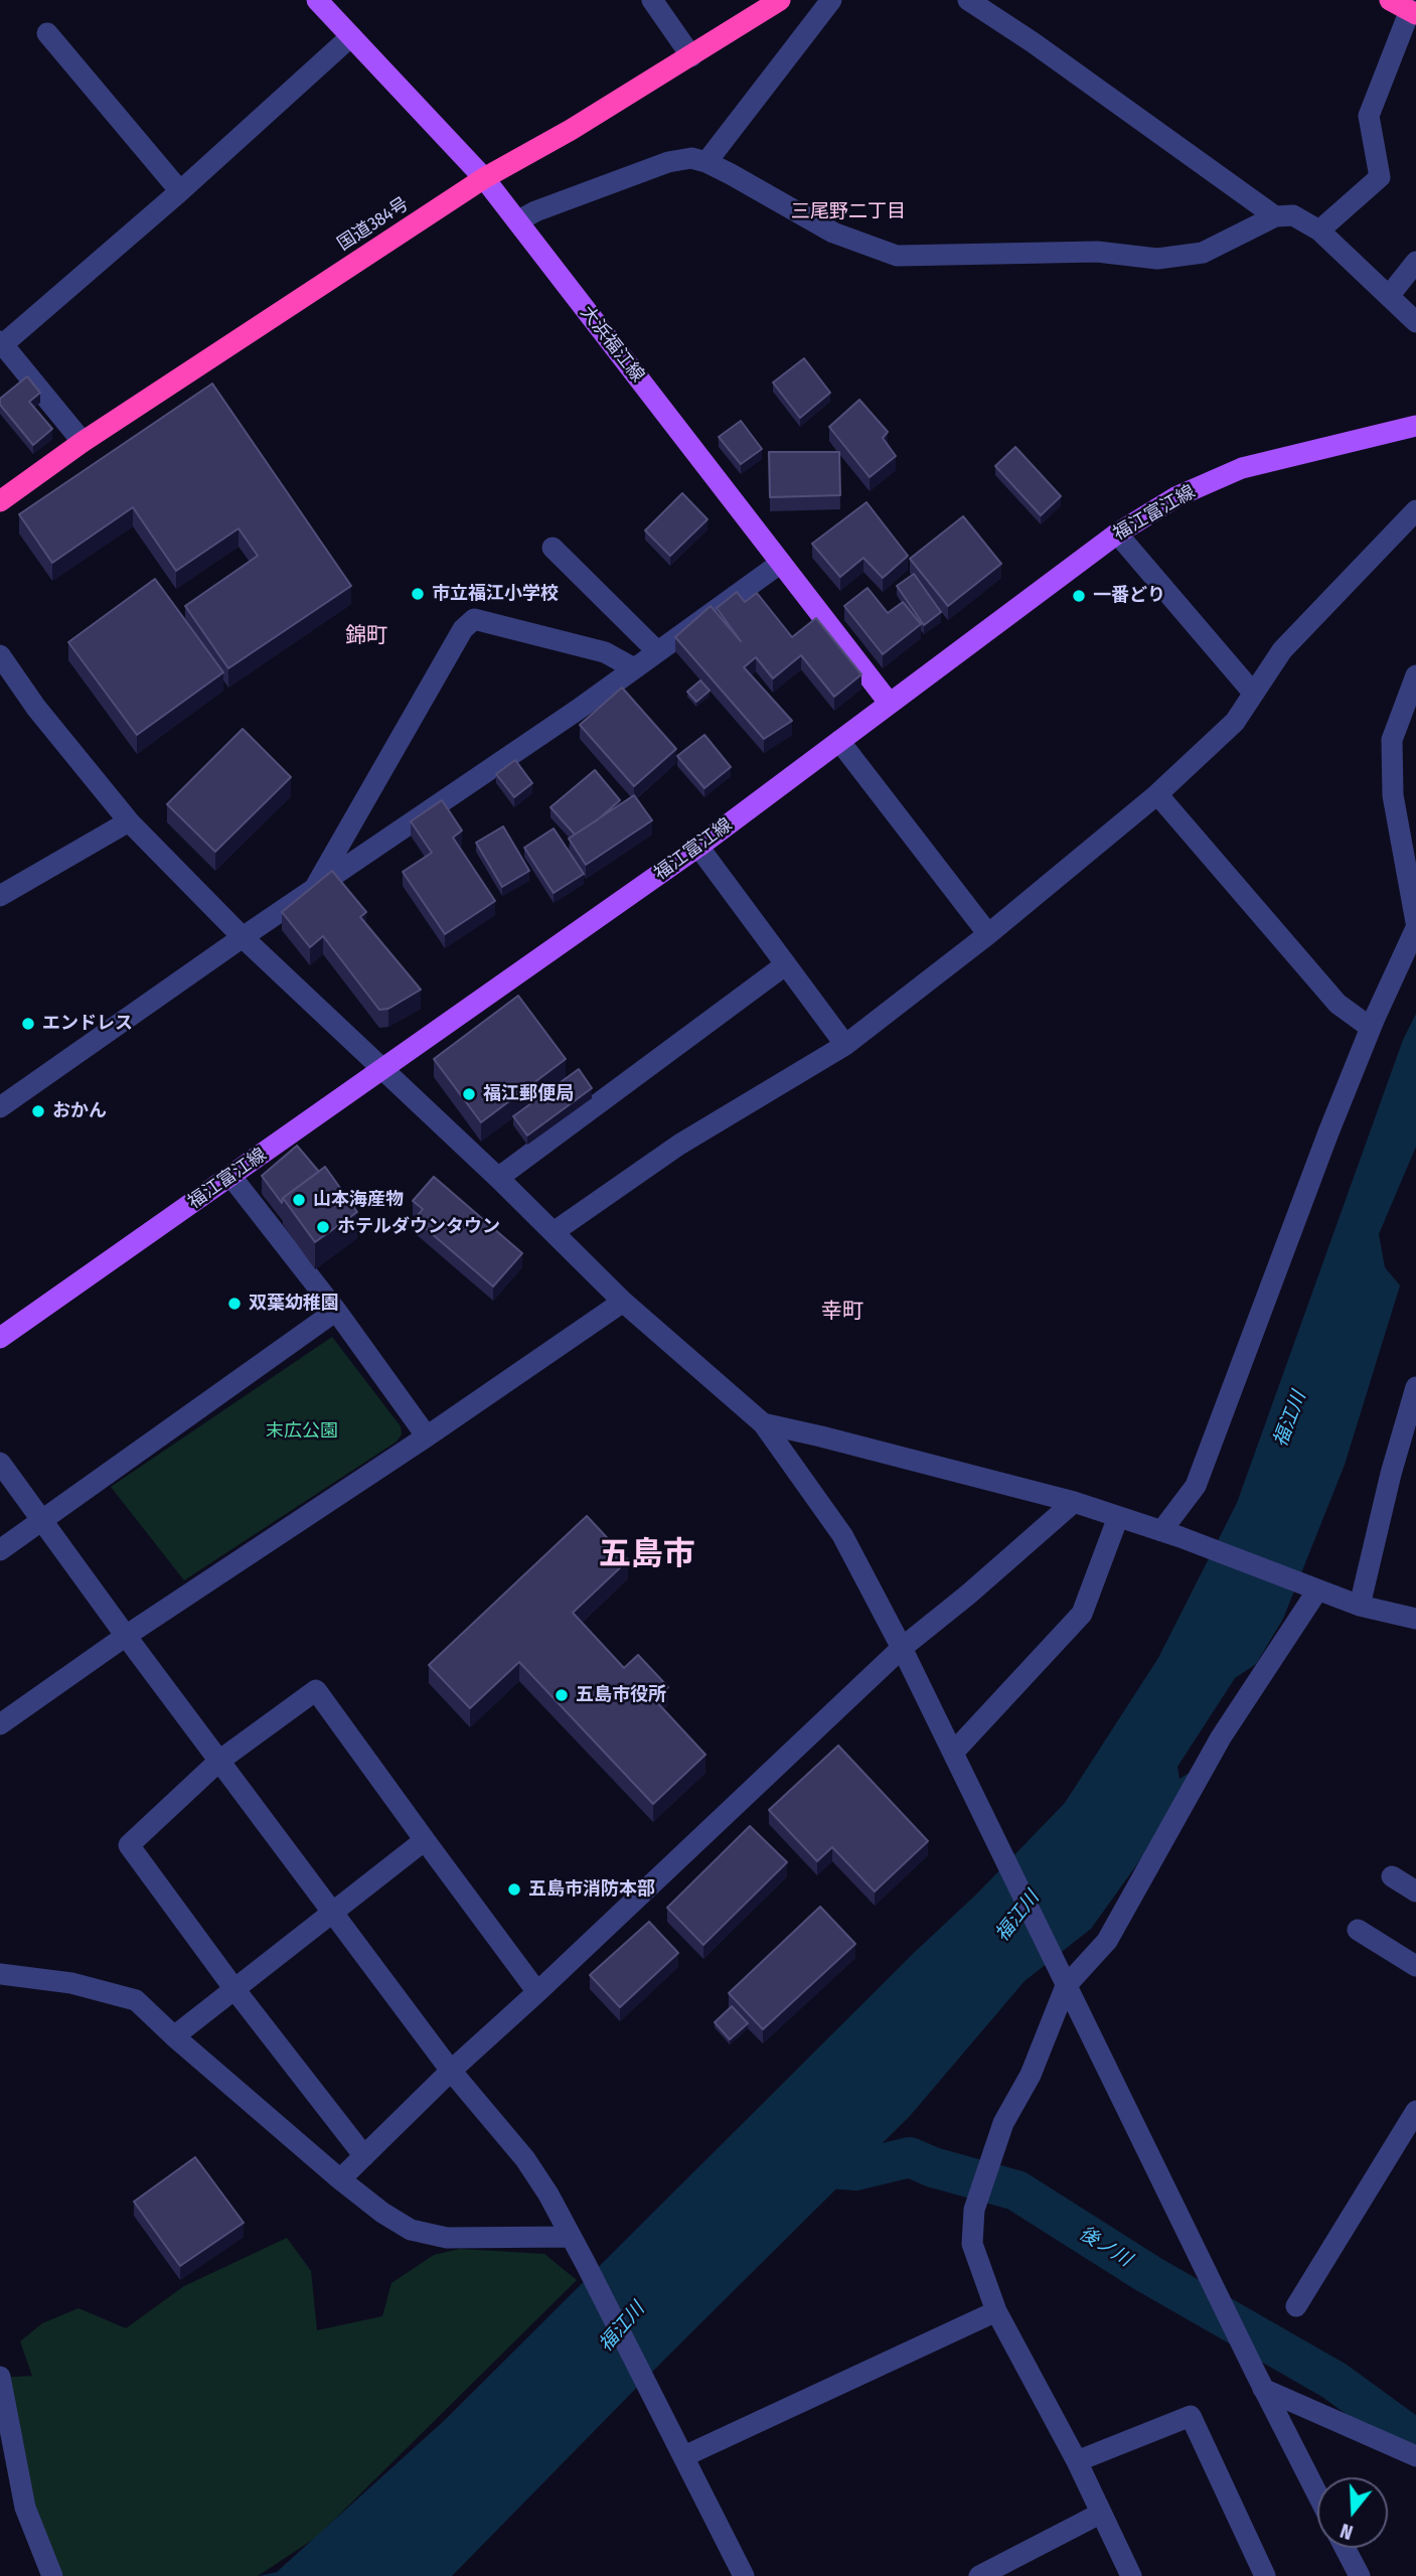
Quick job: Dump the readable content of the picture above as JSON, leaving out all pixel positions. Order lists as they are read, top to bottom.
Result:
{
  "streets": {
    "highway": ["国道384号"],
    "main road": ["大浜福江線", "福江富江線"]
  },
  "crossings": [
    ["国道384号", "大浜福江線"],
    ["大浜福江線", "福江富江線"]
  ],
  "districts": [
    "三尾野二丁目",
    "錦町",
    "幸町",
    "五島市"
  ],
  "water": ["福江川", "後ノ川"],
  "parks": ["末広公園"],
  "places": [
    "市立福江小学校",
    "一番どり",
    "エンドレス",
    "福江郵便局",
    "おかん",
    "山本海産物",
    "ホテルダウンタウン",
    "双葉幼稚園",
    "五島市役所",
    "五島市消防本部"
  ],
  "north": "bottom"
}
